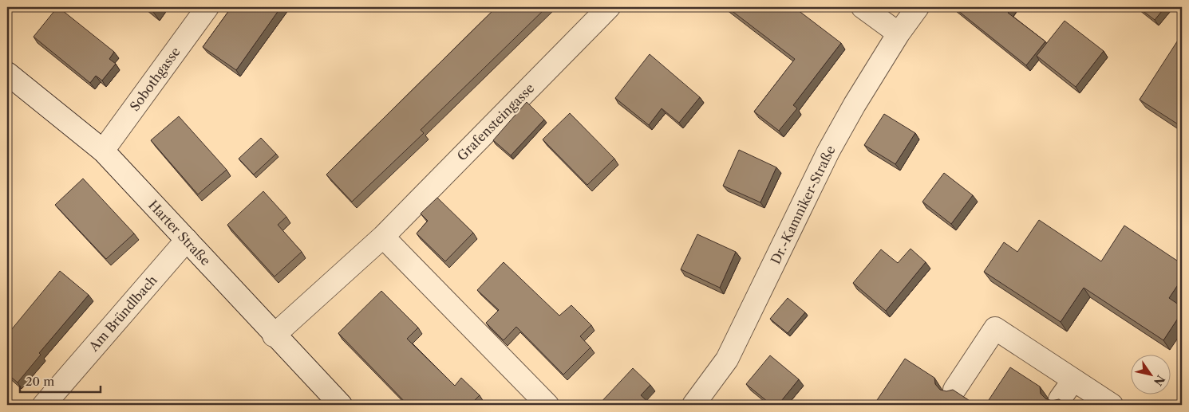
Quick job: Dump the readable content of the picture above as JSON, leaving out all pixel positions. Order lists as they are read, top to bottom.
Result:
{
  "streets": {
    "street": [
      "Sobothgasse",
      "Grafensteingasse",
      "Dr.-Kamniker-Straße",
      "Harter Straße",
      "Am Bründlbach"
    ]
  },
  "crossings": [
    ["Sobothgasse", "Harter Straße"],
    ["Grafensteingasse", "Harter Straße"],
    ["Harter Straße", "Am Bründlbach"]
  ],
  "scale_bar": "20 m",
  "north": "bottom right"
}
